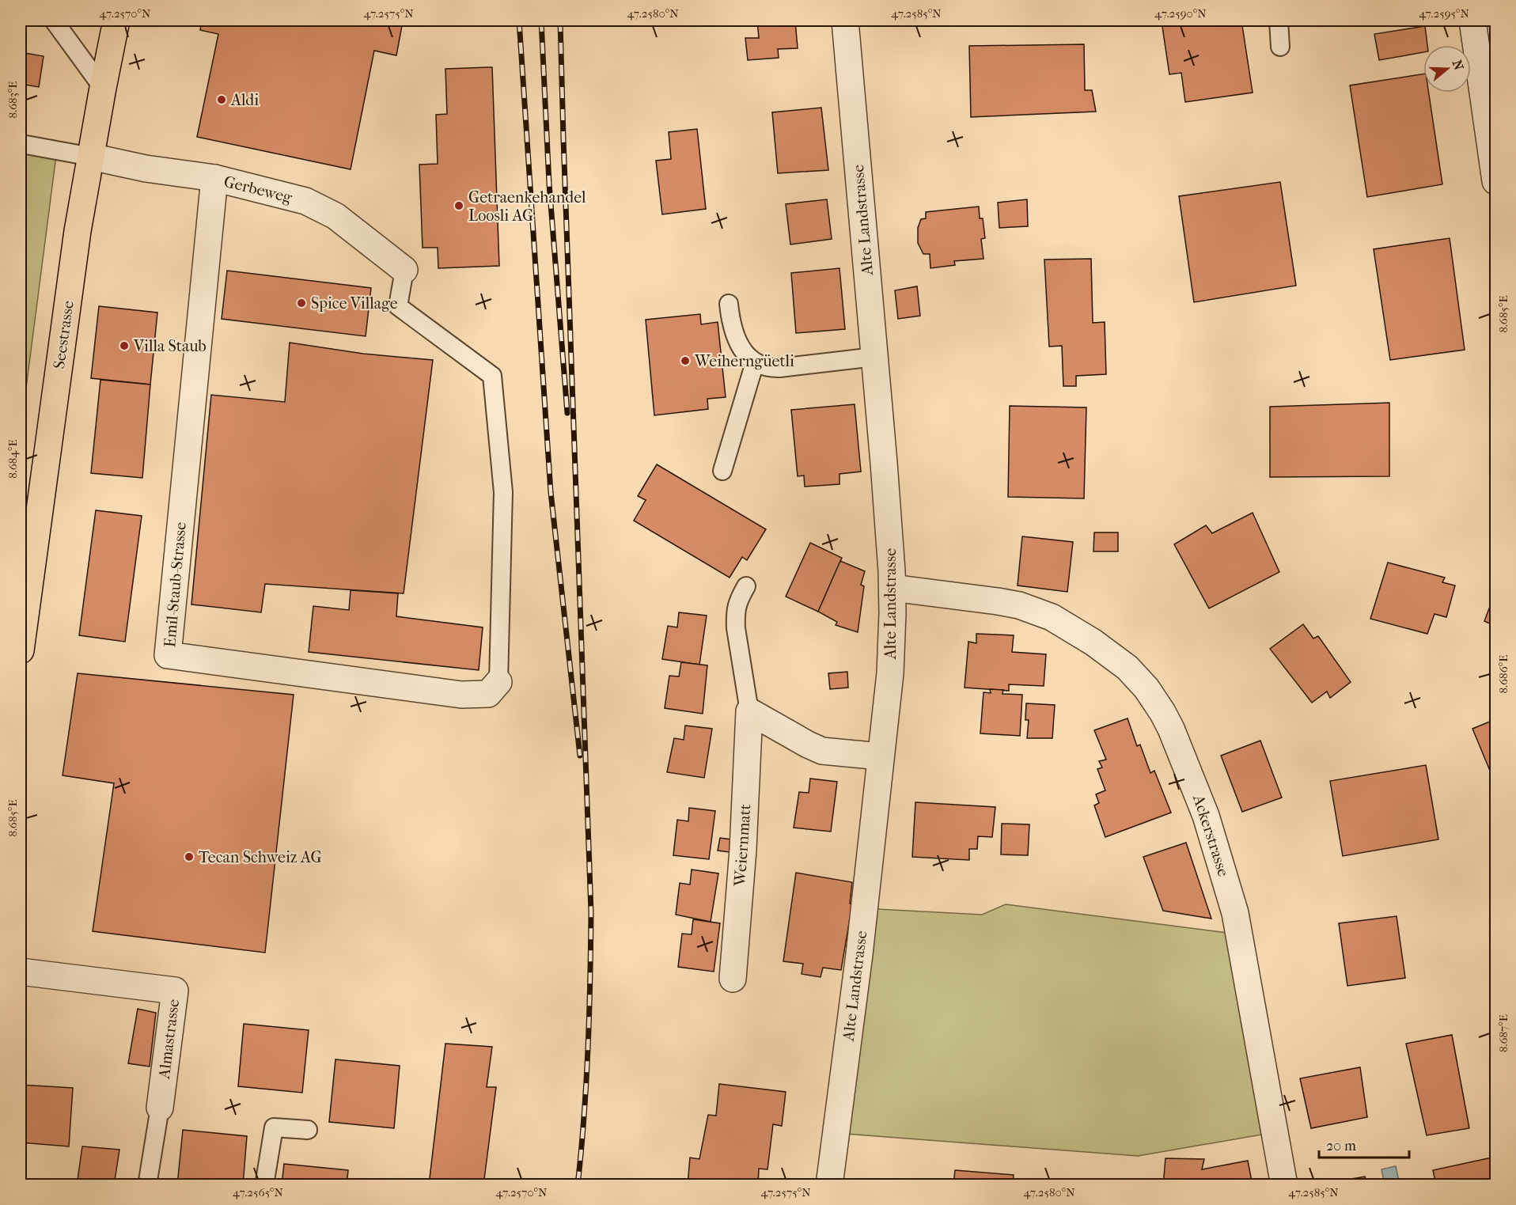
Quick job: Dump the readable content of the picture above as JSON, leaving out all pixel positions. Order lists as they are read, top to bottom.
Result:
{
  "streets": {
    "main road": ["Seestrasse"],
    "street": [
      "Gerbeweg",
      "Alte Landstrasse",
      "Emil-Staub-Strasse",
      "Ackerstrasse",
      "Weiernmatt",
      "Almastrasse"
    ]
  },
  "crossings": [
    ["Gerbeweg", "Seestrasse"],
    ["Gerbeweg", "Emil-Staub-Strasse"],
    ["Alte Landstrasse", "Ackerstrasse"]
  ],
  "places": [
    "Aldi",
    "Getraenkehandel Loosli AG",
    "Spice Village",
    "Villa Staub",
    "Weiherngüetli",
    "Tecan Schweiz AG"
  ],
  "scale_bar": "20 m",
  "north": "right",
  "coordinates": [
    "47.2570°N",
    "47.2575°N",
    "47.2580°N",
    "47.2585°N",
    "47.2590°N",
    "47.2595°N",
    "8.683°E",
    "8.685°E",
    "8.684°E",
    "8.686°E",
    "8.687°E",
    "47.2565°N"
  ]
}
